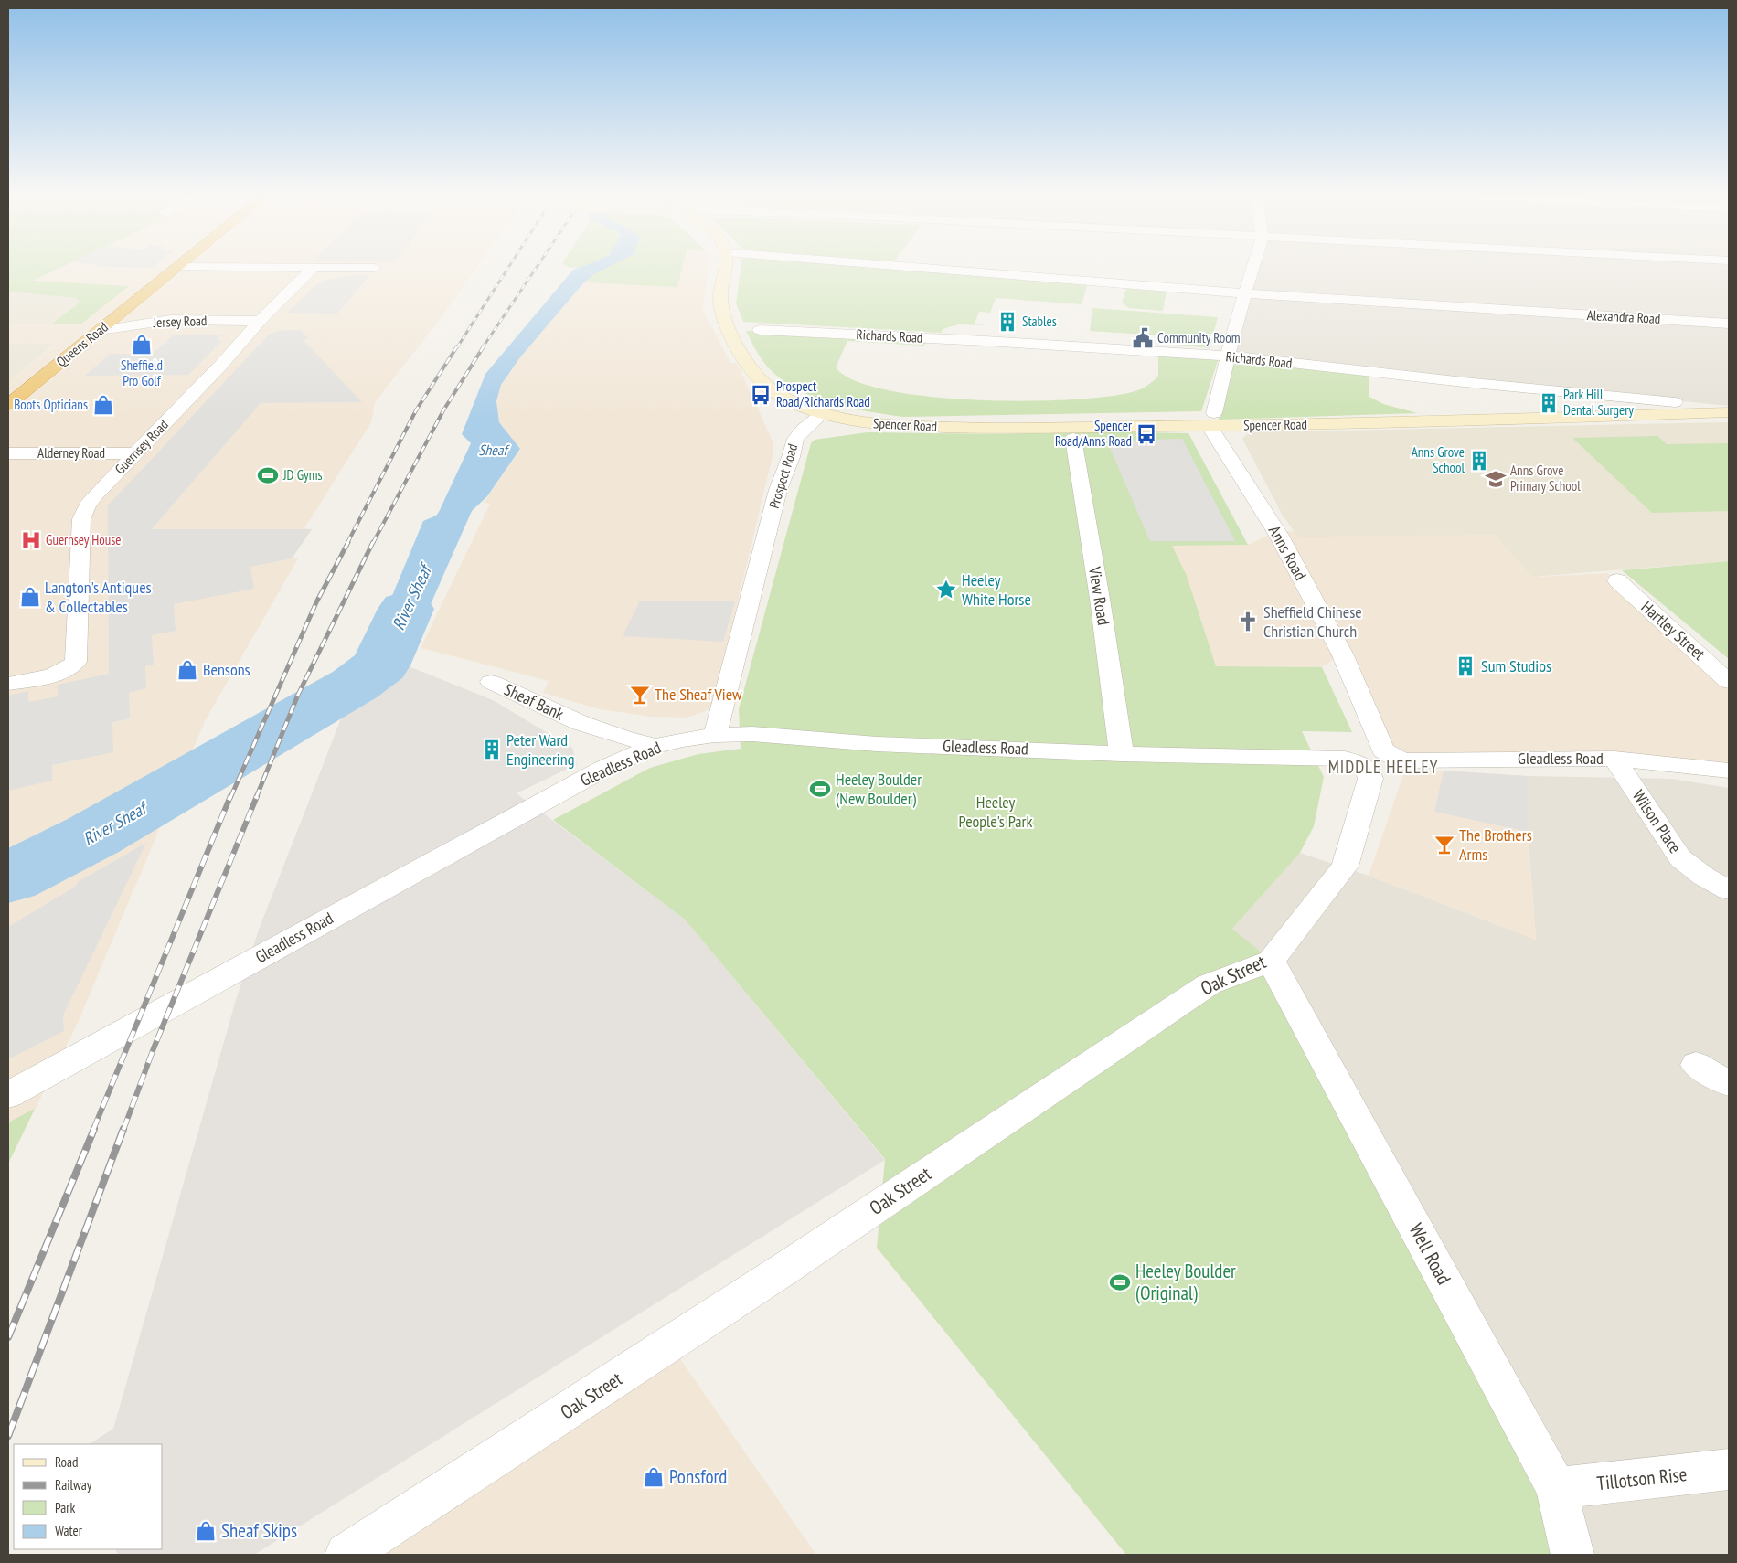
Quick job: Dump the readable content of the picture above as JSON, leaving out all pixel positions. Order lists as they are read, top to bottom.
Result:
{
  "streets": {
    "highway": ["Queens Road"],
    "main road": ["Spencer Road"],
    "street": [
      "Alexandra Road",
      "Jersey Road",
      "Richards Road",
      "Guernsey Road",
      "Alderney Road",
      "Prospect Road",
      "Anns Road",
      "View Road",
      "Hartley Street",
      "Sheaf Bank",
      "Gleadless Road",
      "Wilson Place",
      "Oak Street",
      "Well Road",
      "Tillotson Rise"
    ]
  },
  "crossings": [
    ["Jersey Road", "Queens Road"],
    ["Jersey Road", "Guernsey Road"],
    ["Spencer Road", "Prospect Road"],
    ["Spencer Road", "Anns Road"],
    ["Guernsey Road", "Alderney Road"],
    ["Prospect Road", "Gleadless Road"],
    ["Anns Road", "Gleadless Road"],
    ["View Road", "Gleadless Road"],
    ["Sheaf Bank", "Gleadless Road"],
    ["Gleadless Road", "Wilson Place"],
    ["Gleadless Road", "Oak Street"],
    ["Oak Street", "Well Road"],
    ["Well Road", "Tillotson Rise"]
  ],
  "districts": ["MIDDLE HEELEY"],
  "water": ["Sheaf", "River Sheaf"],
  "parks": ["Heeley People's Park"],
  "places": {
    "building": [
      "Stables",
      "Park Hill Dental Surgery",
      "Anns Grove School",
      "Sum Studios",
      "Peter Ward Engineering"
    ],
    "public building": ["Community Room"],
    "shop": [
      "Sheffield Pro Golf",
      "Boots Opticians",
      "Langton's Antiques & Collectables",
      "Bensons",
      "Ponsford",
      "Sheaf Skips"
    ],
    "bus stop": ["Prospect Road/Richards Road", "Spencer Road/Anns Road"],
    "sports": ["JD Gyms", "Heeley Boulder (New Boulder)", "Heeley Boulder (Original)"],
    "school or university": ["Anns Grove Primary School"],
    "hospital": ["Guernsey House"],
    "place": ["Heeley White Horse"],
    "church": ["Sheffield Chinese Christian Church"],
    "bar": ["The Sheaf View", "The Brothers Arms"]
  },
  "legend": [
    "Road",
    "Railway",
    "Park",
    "Water"
  ]
}
